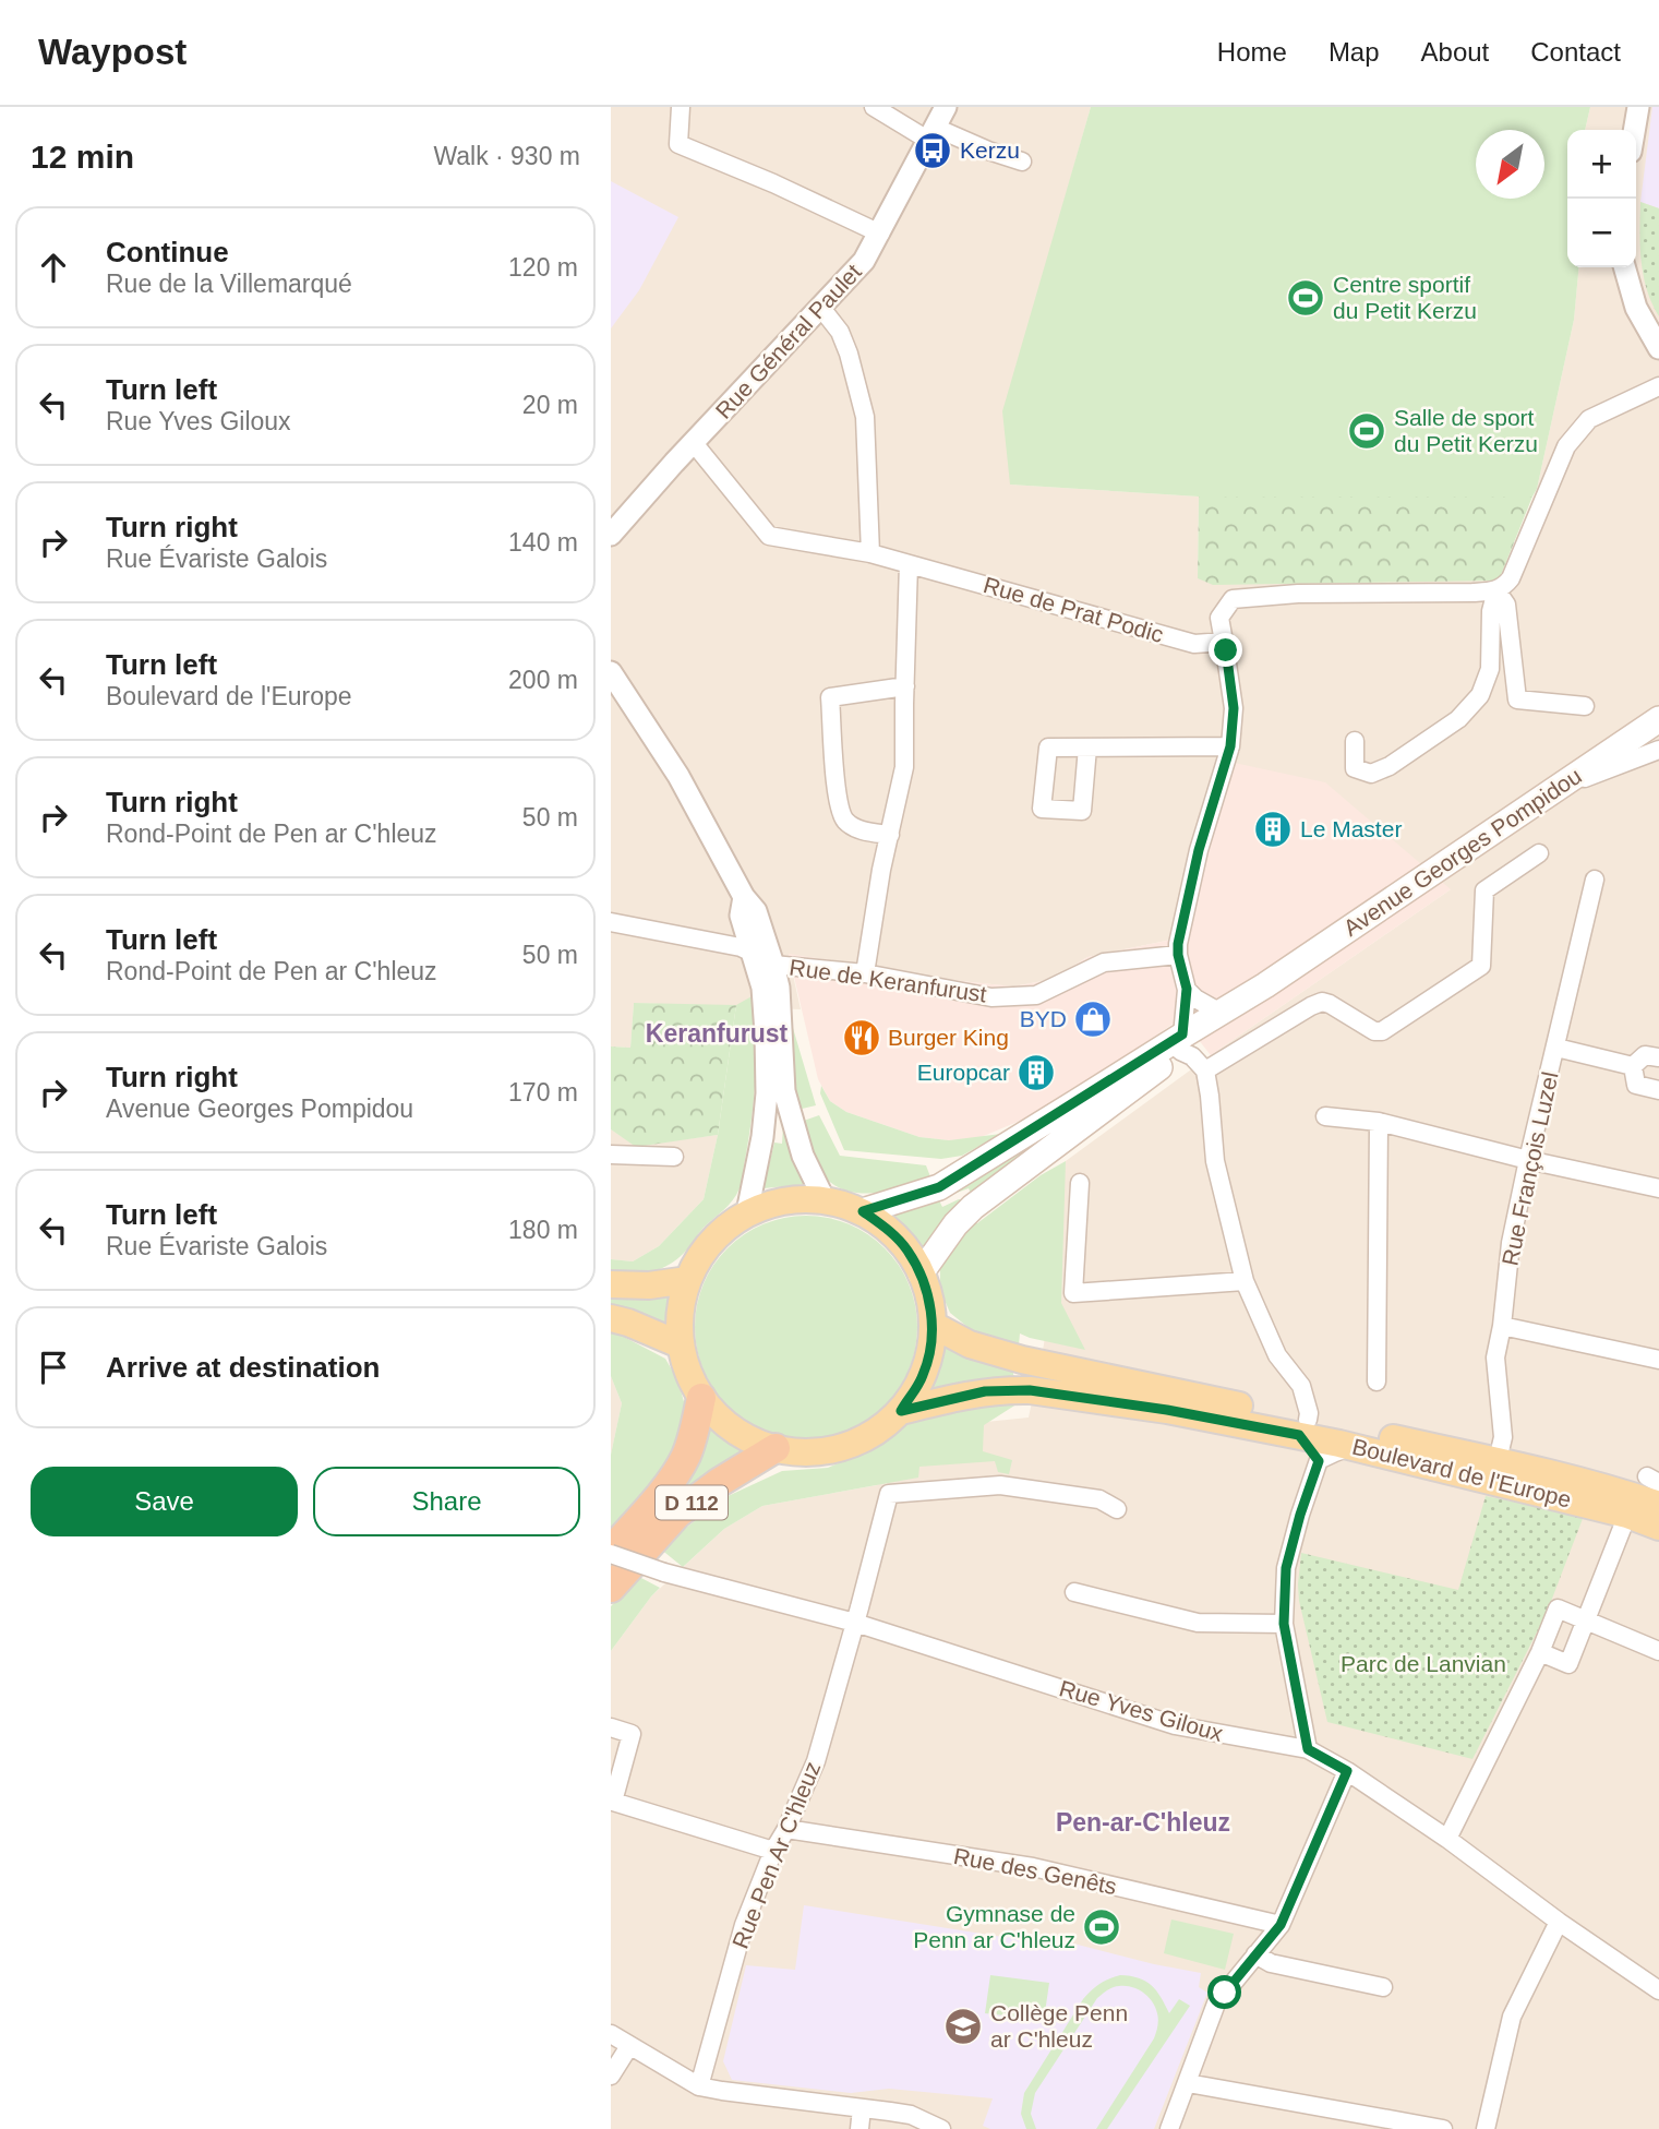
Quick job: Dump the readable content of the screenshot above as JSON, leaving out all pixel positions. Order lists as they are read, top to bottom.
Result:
{
  "streets": {
    "highway": ["D 112"],
    "main road": ["Avenue Georges Pompidou", "Boulevard de l'Europe"],
    "street": [
      "Rue Général Paulet",
      "Rue de Prat Podic",
      "Rue de Keranfurust",
      "Rue François Luzel",
      "Rue Yves Giloux",
      "Rue Pen Ar C'hleuz",
      "Rue des Genêts"
    ]
  },
  "crossings": [
    ["Rue Général Paulet", "Rue de Prat Podic"],
    ["Avenue Georges Pompidou", "Boulevard de l'Europe"],
    ["Avenue Georges Pompidou", "D 112"],
    ["Rue François Luzel", "Boulevard de l'Europe"],
    ["Boulevard de l'Europe", "D 112"],
    ["D 112", "Rue Yves Giloux"],
    ["Rue Yves Giloux", "Rue Pen Ar C'hleuz"],
    ["Rue Pen Ar C'hleuz", "Rue des Genêts"]
  ],
  "districts": ["Keranfurust", "Pen-ar-C'hleuz"],
  "parks": ["Parc de Lanvian"],
  "places": {
    "bus stop": ["Kerzu"],
    "sports": ["Centre sportif du Petit Kerzu", "Salle de sport du Petit Kerzu", "Gymnase de Penn ar C'hleuz"],
    "building": ["Le Master", "Europcar"],
    "shop": ["BYD"],
    "restaurant": ["Burger King"],
    "school or university": ["Collège Penn ar C'hleuz"]
  },
  "north": "bottom left",
  "page": {
    "header": "Waypost",
    "nav": [
      "Home",
      "Map",
      "About",
      "Contact"
    ],
    "heading": ["12 min", "Walk · 930 m"],
    "map_buttons": ["+", "−"],
    "list": [
      ["Continue", "Rue de la Villemarqué", "120 m"],
      ["Turn left", "Rue Yves Giloux", "20 m"],
      ["Turn right", "Rue Évariste Galois", "140 m"],
      ["Turn left", "Boulevard de l'Europe", "200 m"],
      ["Turn right", "Rond-Point de Pen ar C'hleuz", "50 m"],
      ["Turn left", "Rond-Point de Pen ar C'hleuz", "50 m"],
      ["Turn right", "Avenue Georges Pompidou", "170 m"],
      ["Turn left", "Rue Évariste Galois", "180 m"],
      "Arrive at destination"
    ],
    "buttons": ["Save", "Share"]
  }
}
